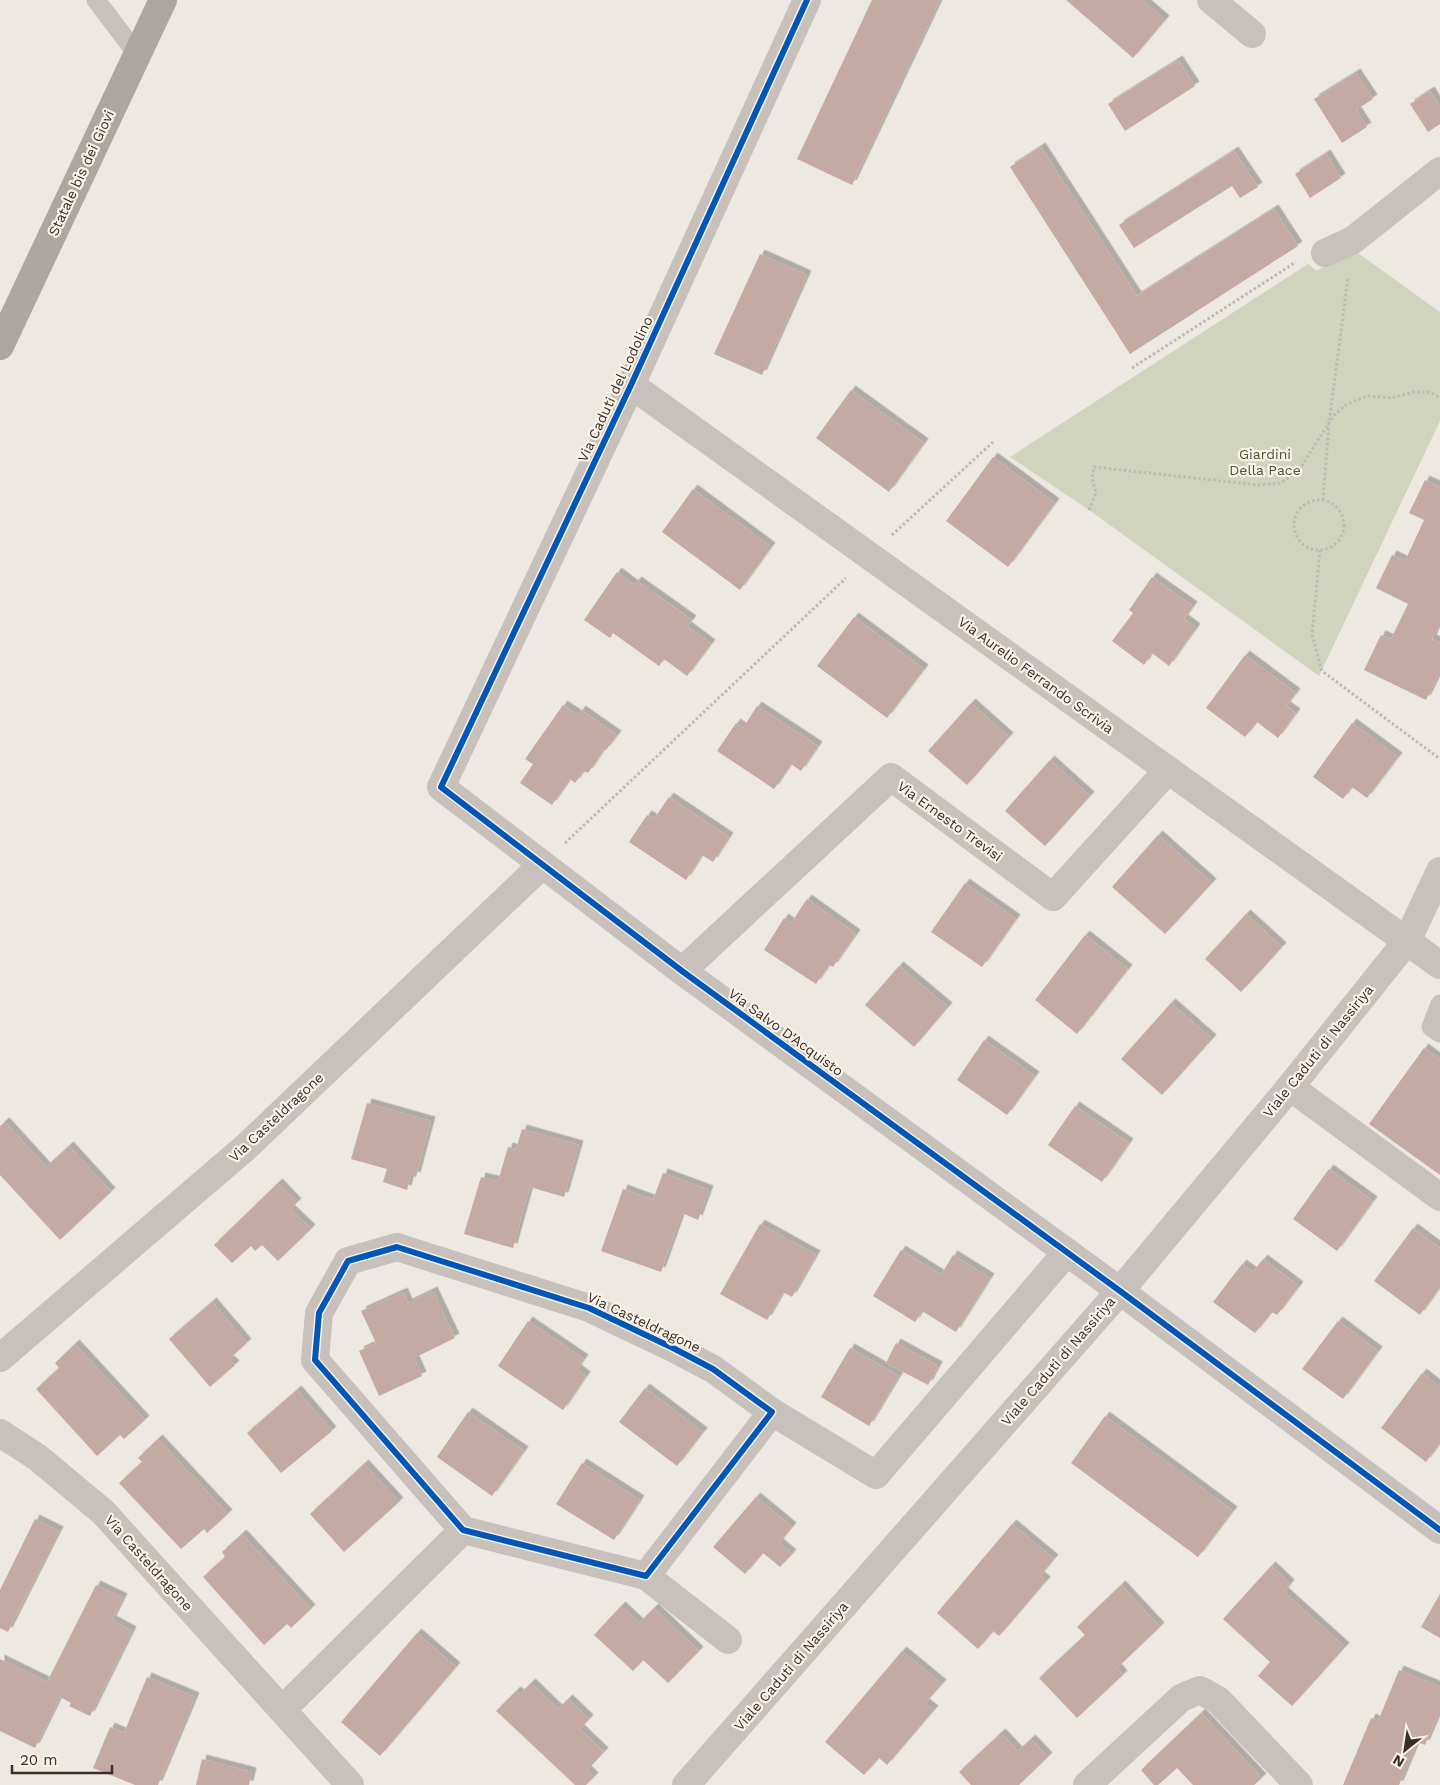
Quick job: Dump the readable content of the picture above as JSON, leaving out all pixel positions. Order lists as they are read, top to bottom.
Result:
{
  "streets": {
    "main road": ["Statale bis dei Giovi"],
    "street": [
      "Via Caduti del Lodolino",
      "Via Aurelio Ferrando Scrivia",
      "Via Ernesto Trevisi",
      "Via Salvo D'Acquisto",
      "Viale Caduti di Nassiriya",
      "Via Casteldragone"
    ]
  },
  "crossings": [
    ["Via Caduti del Lodolino", "Via Aurelio Ferrando Scrivia"],
    ["Via Caduti del Lodolino", "Via Salvo D'Acquisto"],
    ["Via Aurelio Ferrando Scrivia", "Via Ernesto Trevisi"],
    ["Via Aurelio Ferrando Scrivia", "Viale Caduti di Nassiriya"],
    ["Via Ernesto Trevisi", "Via Salvo D'Acquisto"],
    ["Via Salvo D'Acquisto", "Viale Caduti di Nassiriya"],
    ["Via Salvo D'Acquisto", "Via Casteldragone"]
  ],
  "parks": ["Giardini Della Pace"],
  "scale_bar": "20 m",
  "north": "bottom left"
}
